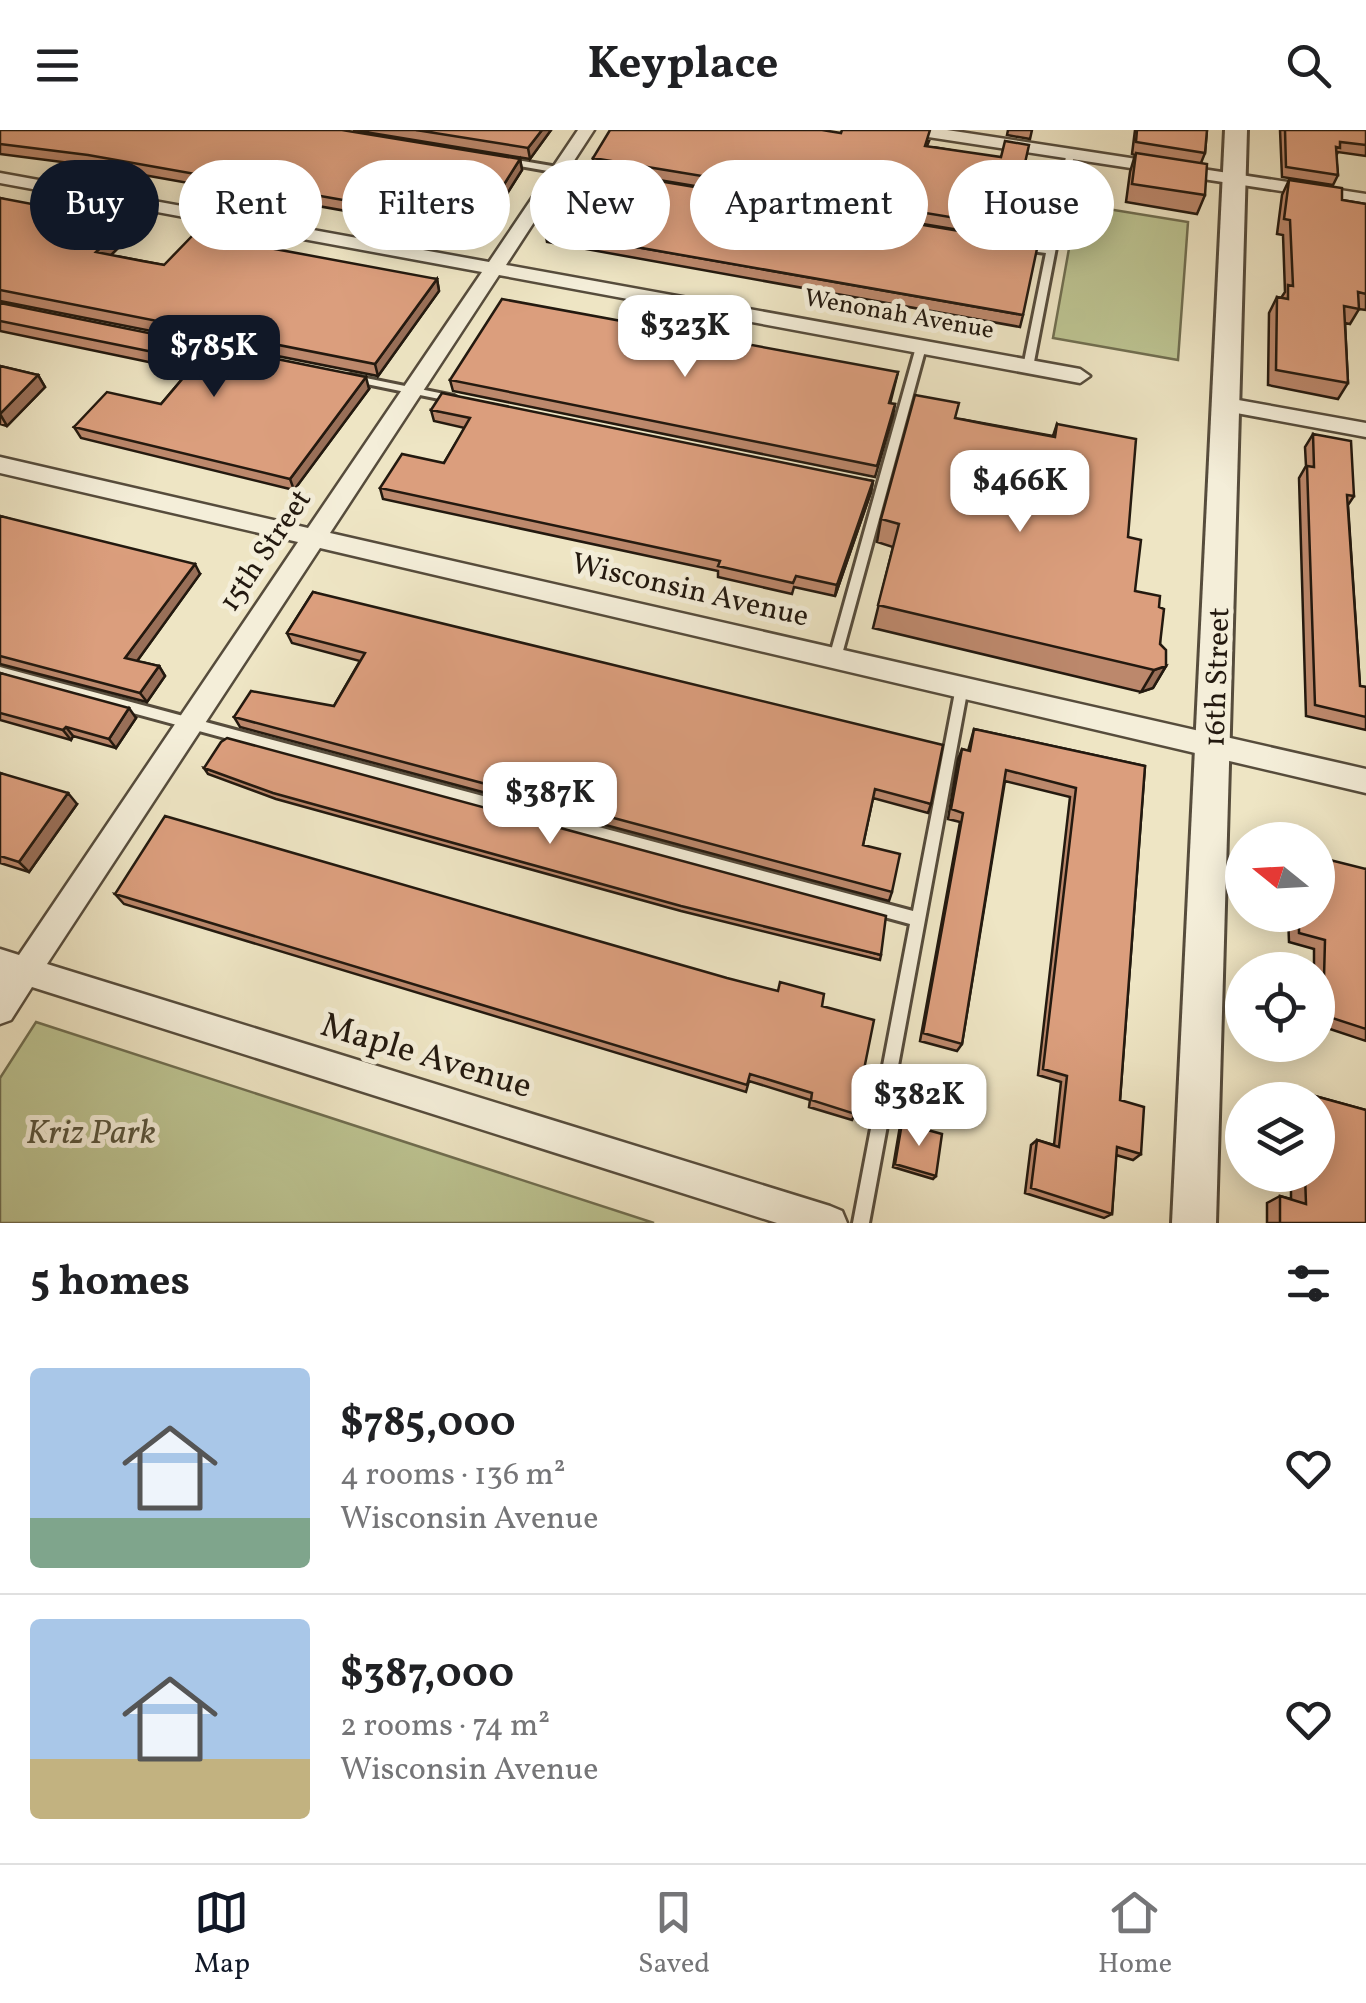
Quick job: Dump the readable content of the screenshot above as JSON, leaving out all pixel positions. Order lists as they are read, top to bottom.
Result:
{
  "streets": {
    "street": [
      "Wenonah Avenue",
      "15th Street",
      "Wisconsin Avenue",
      "16th Street",
      "Maple Avenue"
    ]
  },
  "crossings": [
    ["Wenonah Avenue", "15th Street"],
    ["15th Street", "Wisconsin Avenue"],
    ["15th Street", "Maple Avenue"],
    ["Wisconsin Avenue", "16th Street"]
  ],
  "parks": ["Kriz Park"],
  "north": "left",
  "page": {
    "header": "Keyplace",
    "chip": [
      "Buy",
      "Rent",
      "Filters",
      "New",
      "Apartment",
      "House"
    ],
    "price": [
      "$323K",
      "$785K",
      "$466K",
      "$387K",
      "$382K"
    ],
    "heading": "5 homes",
    "list": [
      {
        "name": "$785,000",
        "note": "4 rooms · 136 m² · Wisconsin Avenue"
      },
      {
        "name": "$387,000",
        "note": "2 rooms · 74 m² · Wisconsin Avenue"
      }
    ],
    "tabs": ["Map", "Saved", "Home"]
  }
}
